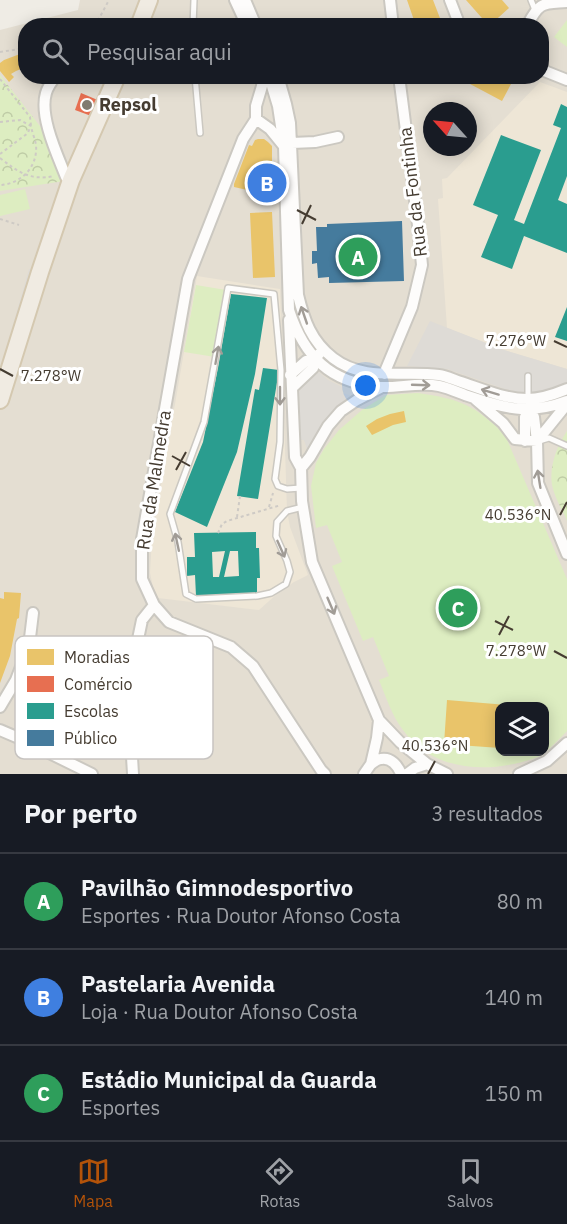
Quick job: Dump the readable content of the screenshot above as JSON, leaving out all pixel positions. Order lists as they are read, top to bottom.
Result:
{
  "streets": {
    "street": ["Rua da Fontinha", "Rua da Malmedra"]
  },
  "places": ["Repsol"],
  "legend": [
    "Moradias",
    "Comércio",
    "Escolas",
    "Público"
  ],
  "north": "top left",
  "page": {
    "search": "Pesquisar aqui",
    "pins": ["B", "A", "C"],
    "heading": ["Por perto", "3 resultados"],
    "list": [
      {
        "mark": "A",
        "name": "Pavilhão Gimnodesportivo",
        "note": "Esportes · Rua Doutor Afonso Costa",
        "value": "80 m"
      },
      {
        "mark": "B",
        "name": "Pastelaria Avenida",
        "note": "Loja · Rua Doutor Afonso Costa",
        "value": "140 m"
      },
      {
        "mark": "C",
        "name": "Estádio Municipal da Guarda",
        "note": "Esportes",
        "value": "150 m"
      }
    ],
    "nav": ["Mapa", "Rotas", "Salvos"]
  },
  "coordinates": ["7.276°W", "7.278°W", "40.536°N"]
}
